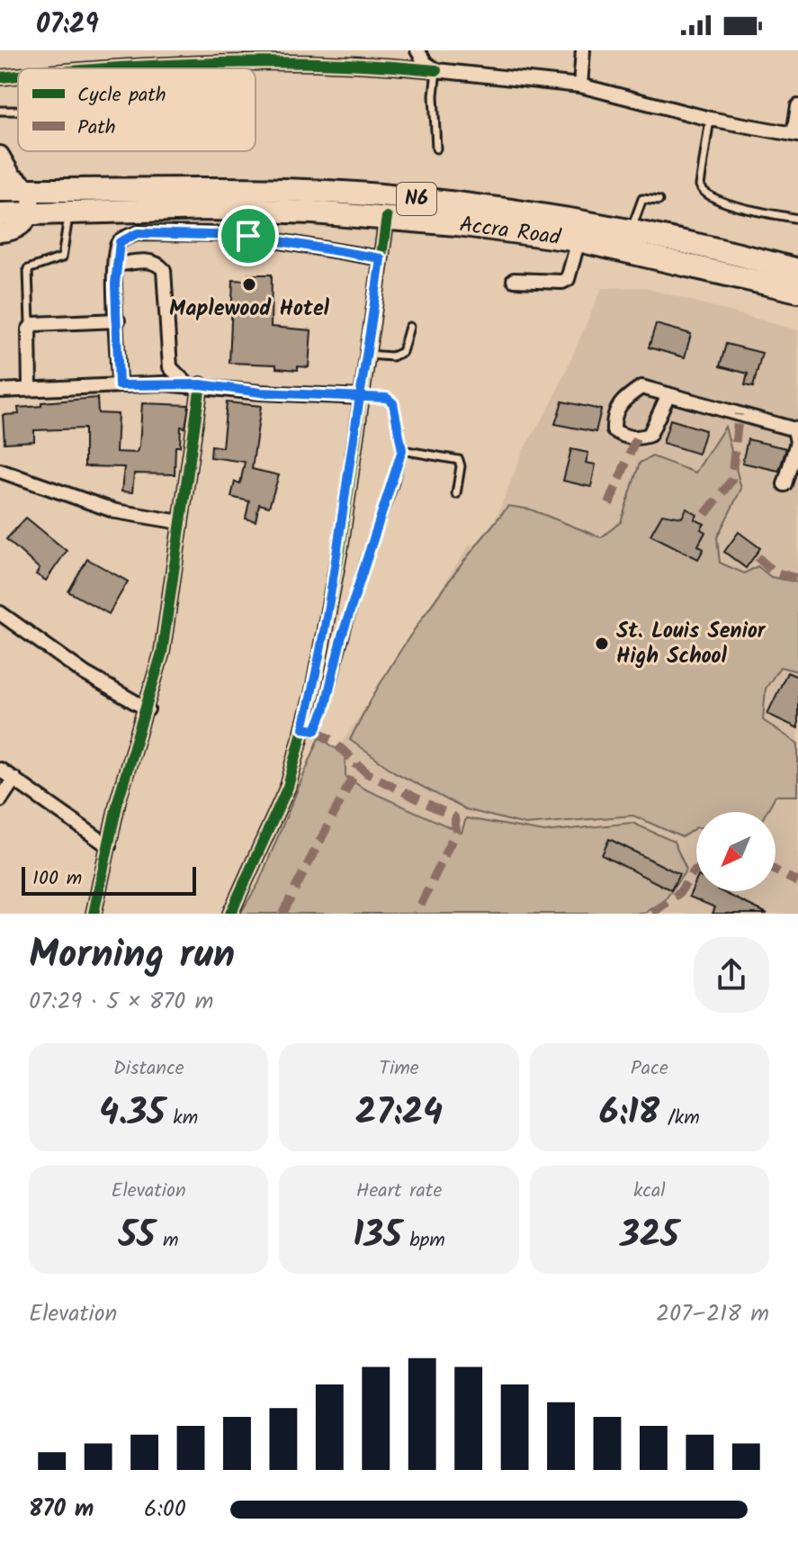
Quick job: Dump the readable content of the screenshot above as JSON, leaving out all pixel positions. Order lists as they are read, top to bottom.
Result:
{
  "streets": {
    "highway": ["N6", "Accra Road"]
  },
  "places": ["Maplewood Hotel", "St. Louis Senior High School"],
  "legend": ["Cycle path", "Path"],
  "scale_bar": "100 m",
  "north": "bottom left",
  "page": {
    "status": "07:29",
    "scale": "100 m",
    "heading": ["Morning run", "07:29 · 5 × 870 m"],
    "stats": [
      ["Distance", "4.35 km"],
      ["Time", "27:24"],
      ["Pace", "6:18 /km"],
      ["Elevation", "55 m"],
      ["Heart rate", "135 bpm"],
      ["kcal", "325"]
    ],
    "chart": ["Elevation", "207–218 m"],
    "list": [
      {
        "name": "870 m",
        "note": "6:00"
      }
    ]
  }
}
